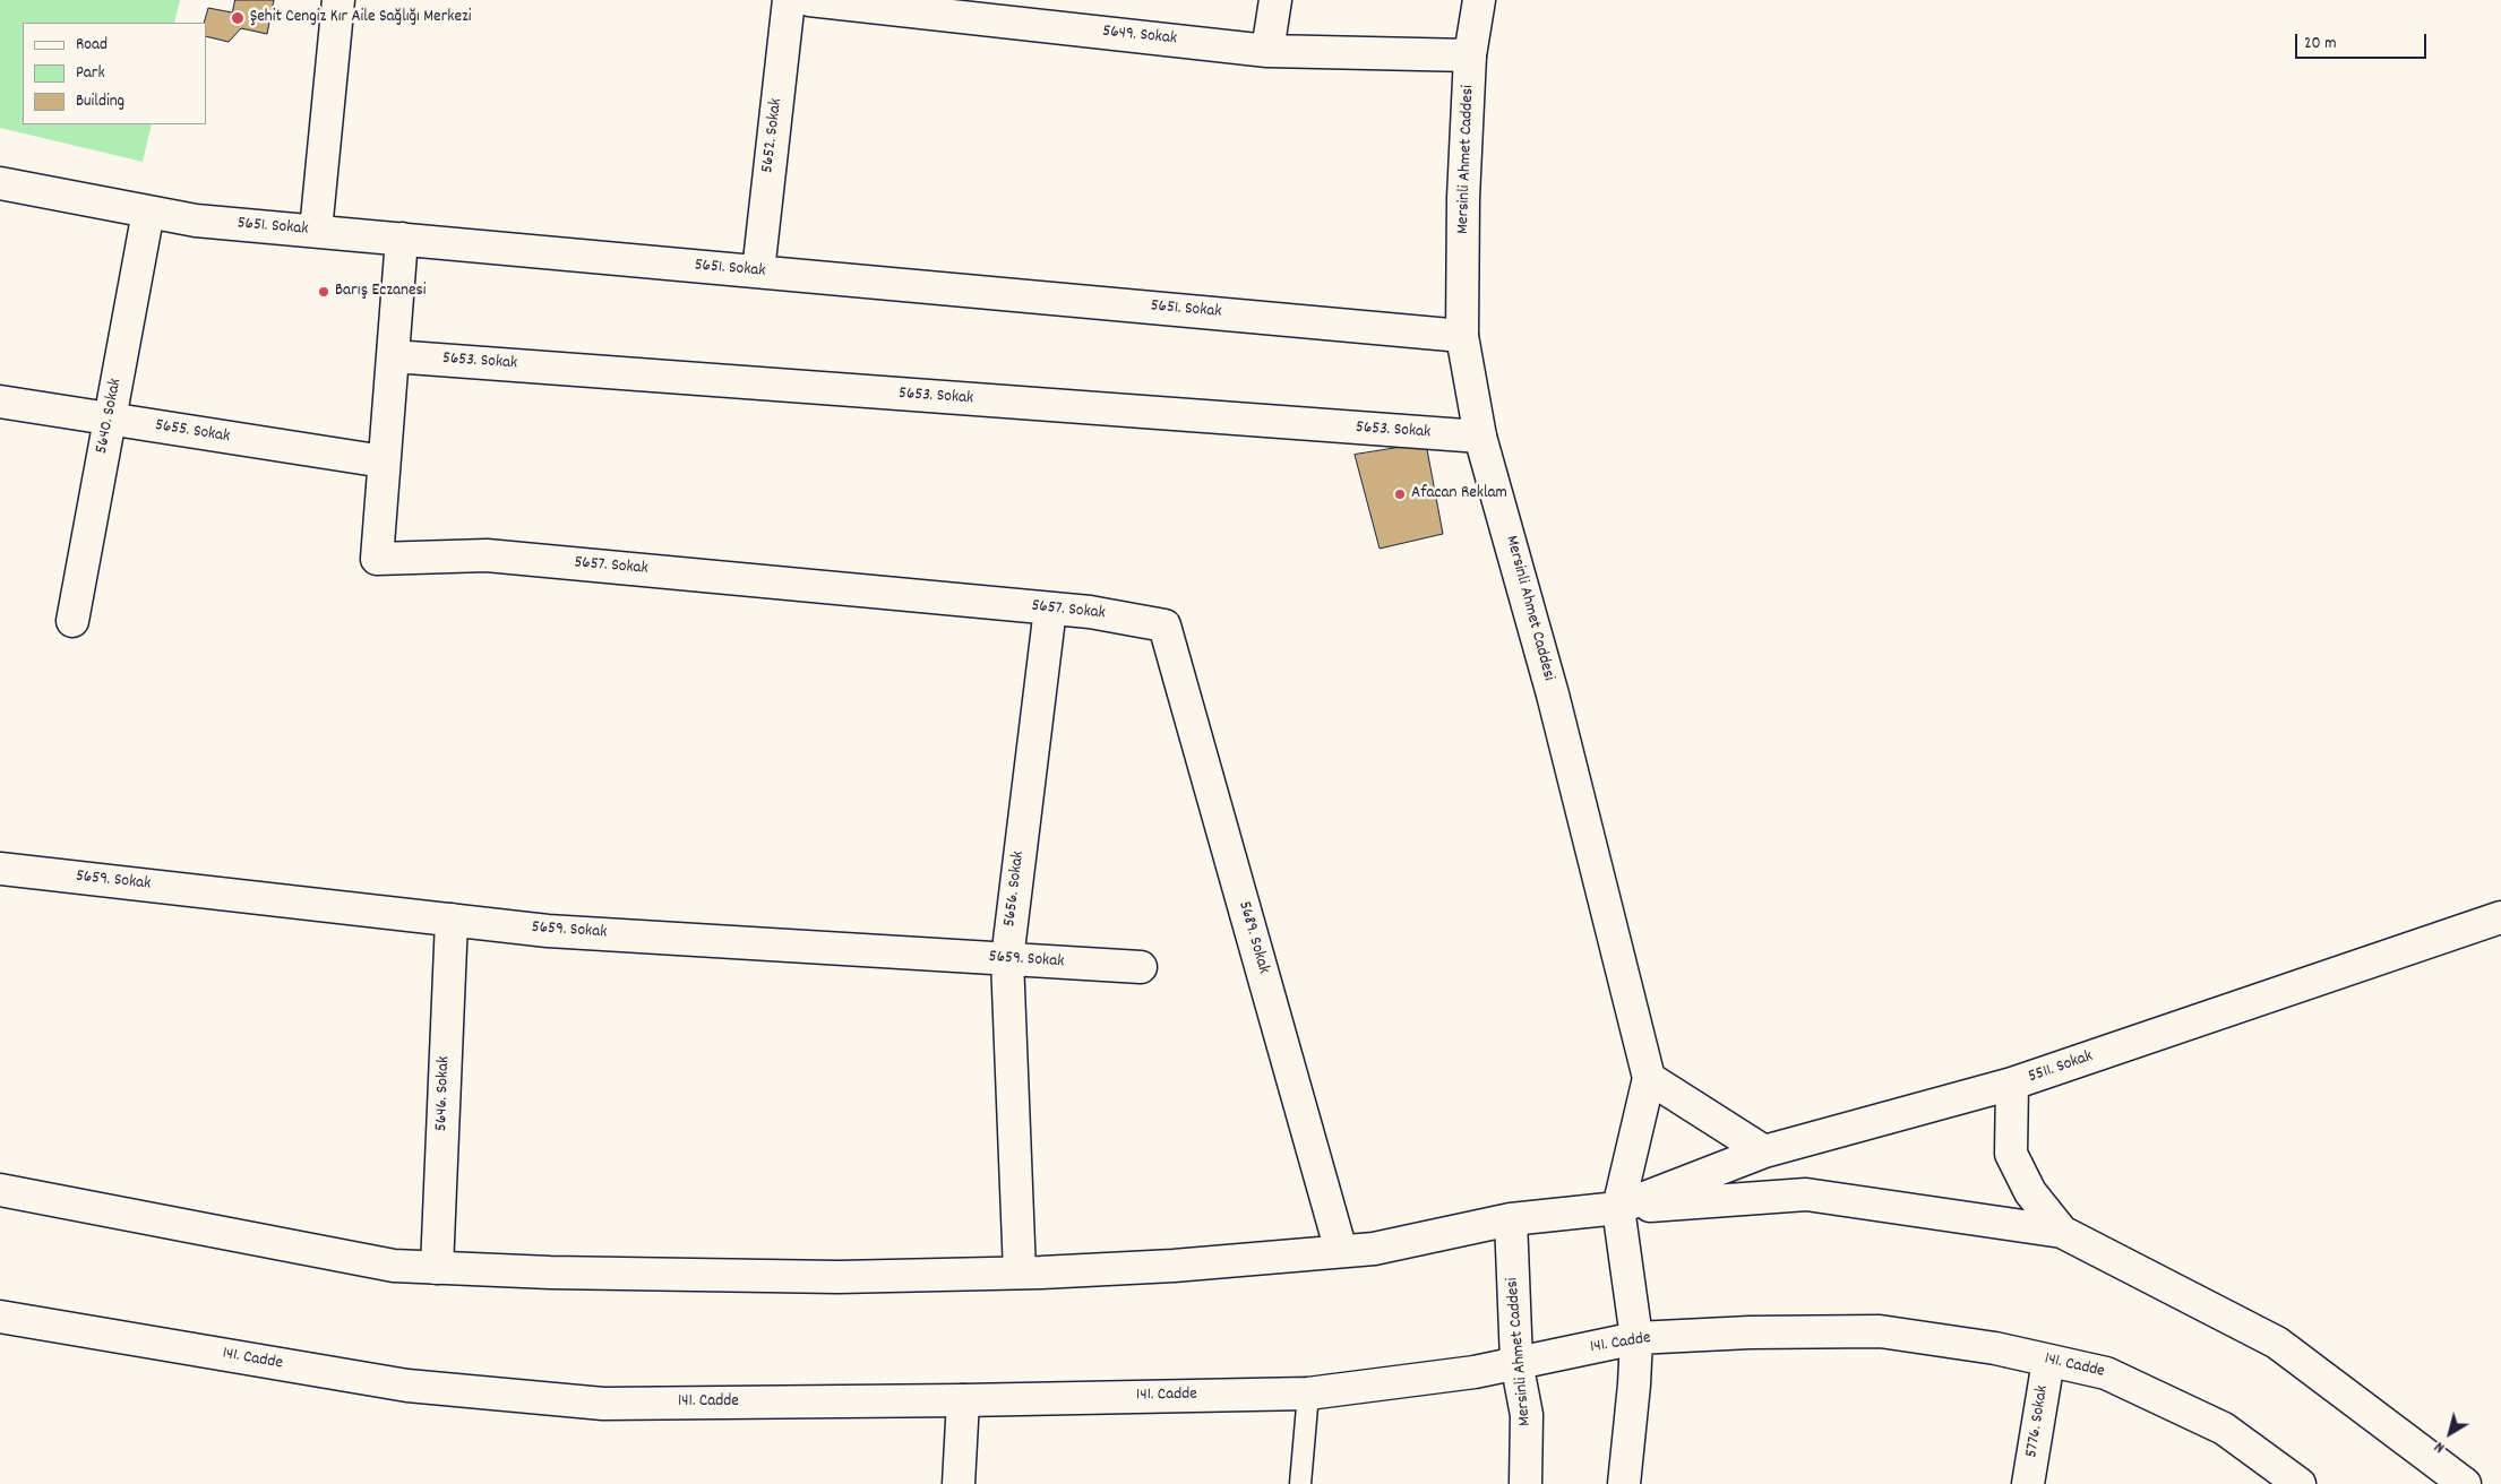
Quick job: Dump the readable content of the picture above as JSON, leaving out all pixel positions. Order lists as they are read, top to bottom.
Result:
{
  "streets": {
    "street": [
      "5649. Sokak",
      "5652. Sokak",
      "Mersinli Ahmet Caddesi",
      "5651. Sokak",
      "5653. Sokak",
      "5640. Sokak",
      "5655. Sokak",
      "5657. Sokak",
      "5659. Sokak",
      "5656. Sokak",
      "5689. Sokak",
      "5511. Sokak",
      "5646. Sokak",
      "141. Cadde",
      "5776. Sokak"
    ]
  },
  "crossings": [
    ["5649. Sokak", "Mersinli Ahmet Caddesi"],
    ["5652. Sokak", "5651. Sokak"],
    ["Mersinli Ahmet Caddesi", "5651. Sokak"],
    ["Mersinli Ahmet Caddesi", "5653. Sokak"],
    ["Mersinli Ahmet Caddesi", "5511. Sokak"],
    ["Mersinli Ahmet Caddesi", "141. Cadde"],
    ["5651. Sokak", "5640. Sokak"],
    ["5651. Sokak", "5657. Sokak"],
    ["5653. Sokak", "5657. Sokak"],
    ["5640. Sokak", "5655. Sokak"],
    ["5655. Sokak", "5657. Sokak"],
    ["5657. Sokak", "5656. Sokak"],
    ["5657. Sokak", "5689. Sokak"],
    ["5659. Sokak", "5656. Sokak"],
    ["5659. Sokak", "5646. Sokak"],
    ["141. Cadde", "5776. Sokak"]
  ],
  "places": ["Şehit Cengiz Kır Aile Sağlığı Merkezi", "Barış Eczanesi", "Afacan Reklam"],
  "legend": ["Road", "Park", "Building"],
  "scale_bar": "20 m",
  "north": "bottom left"
}
